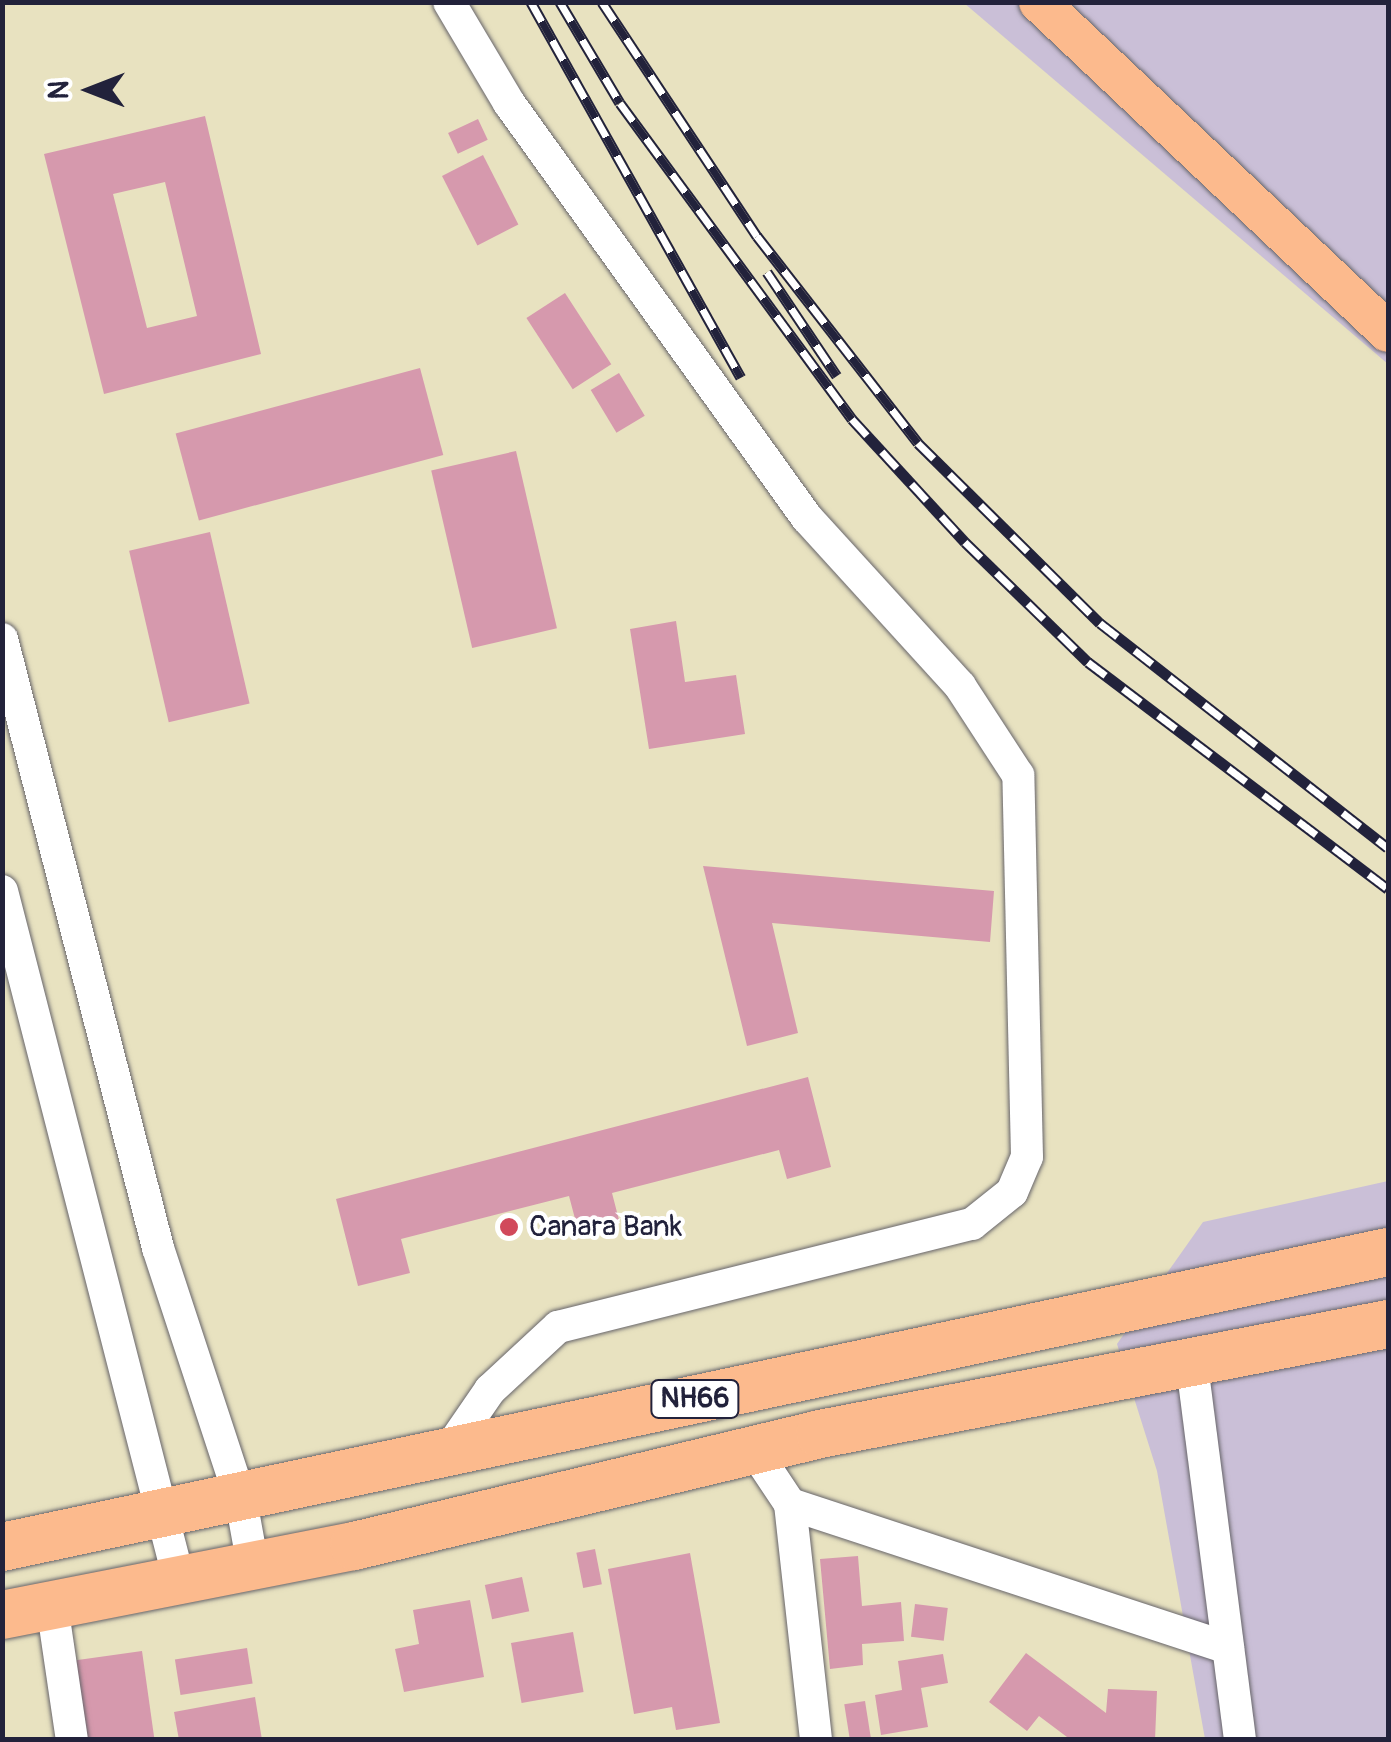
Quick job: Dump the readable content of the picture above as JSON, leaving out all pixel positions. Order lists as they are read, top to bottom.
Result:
{
  "streets": {
    "highway": ["NH66"]
  },
  "places": ["Canara Bank"],
  "north": "left"
}
